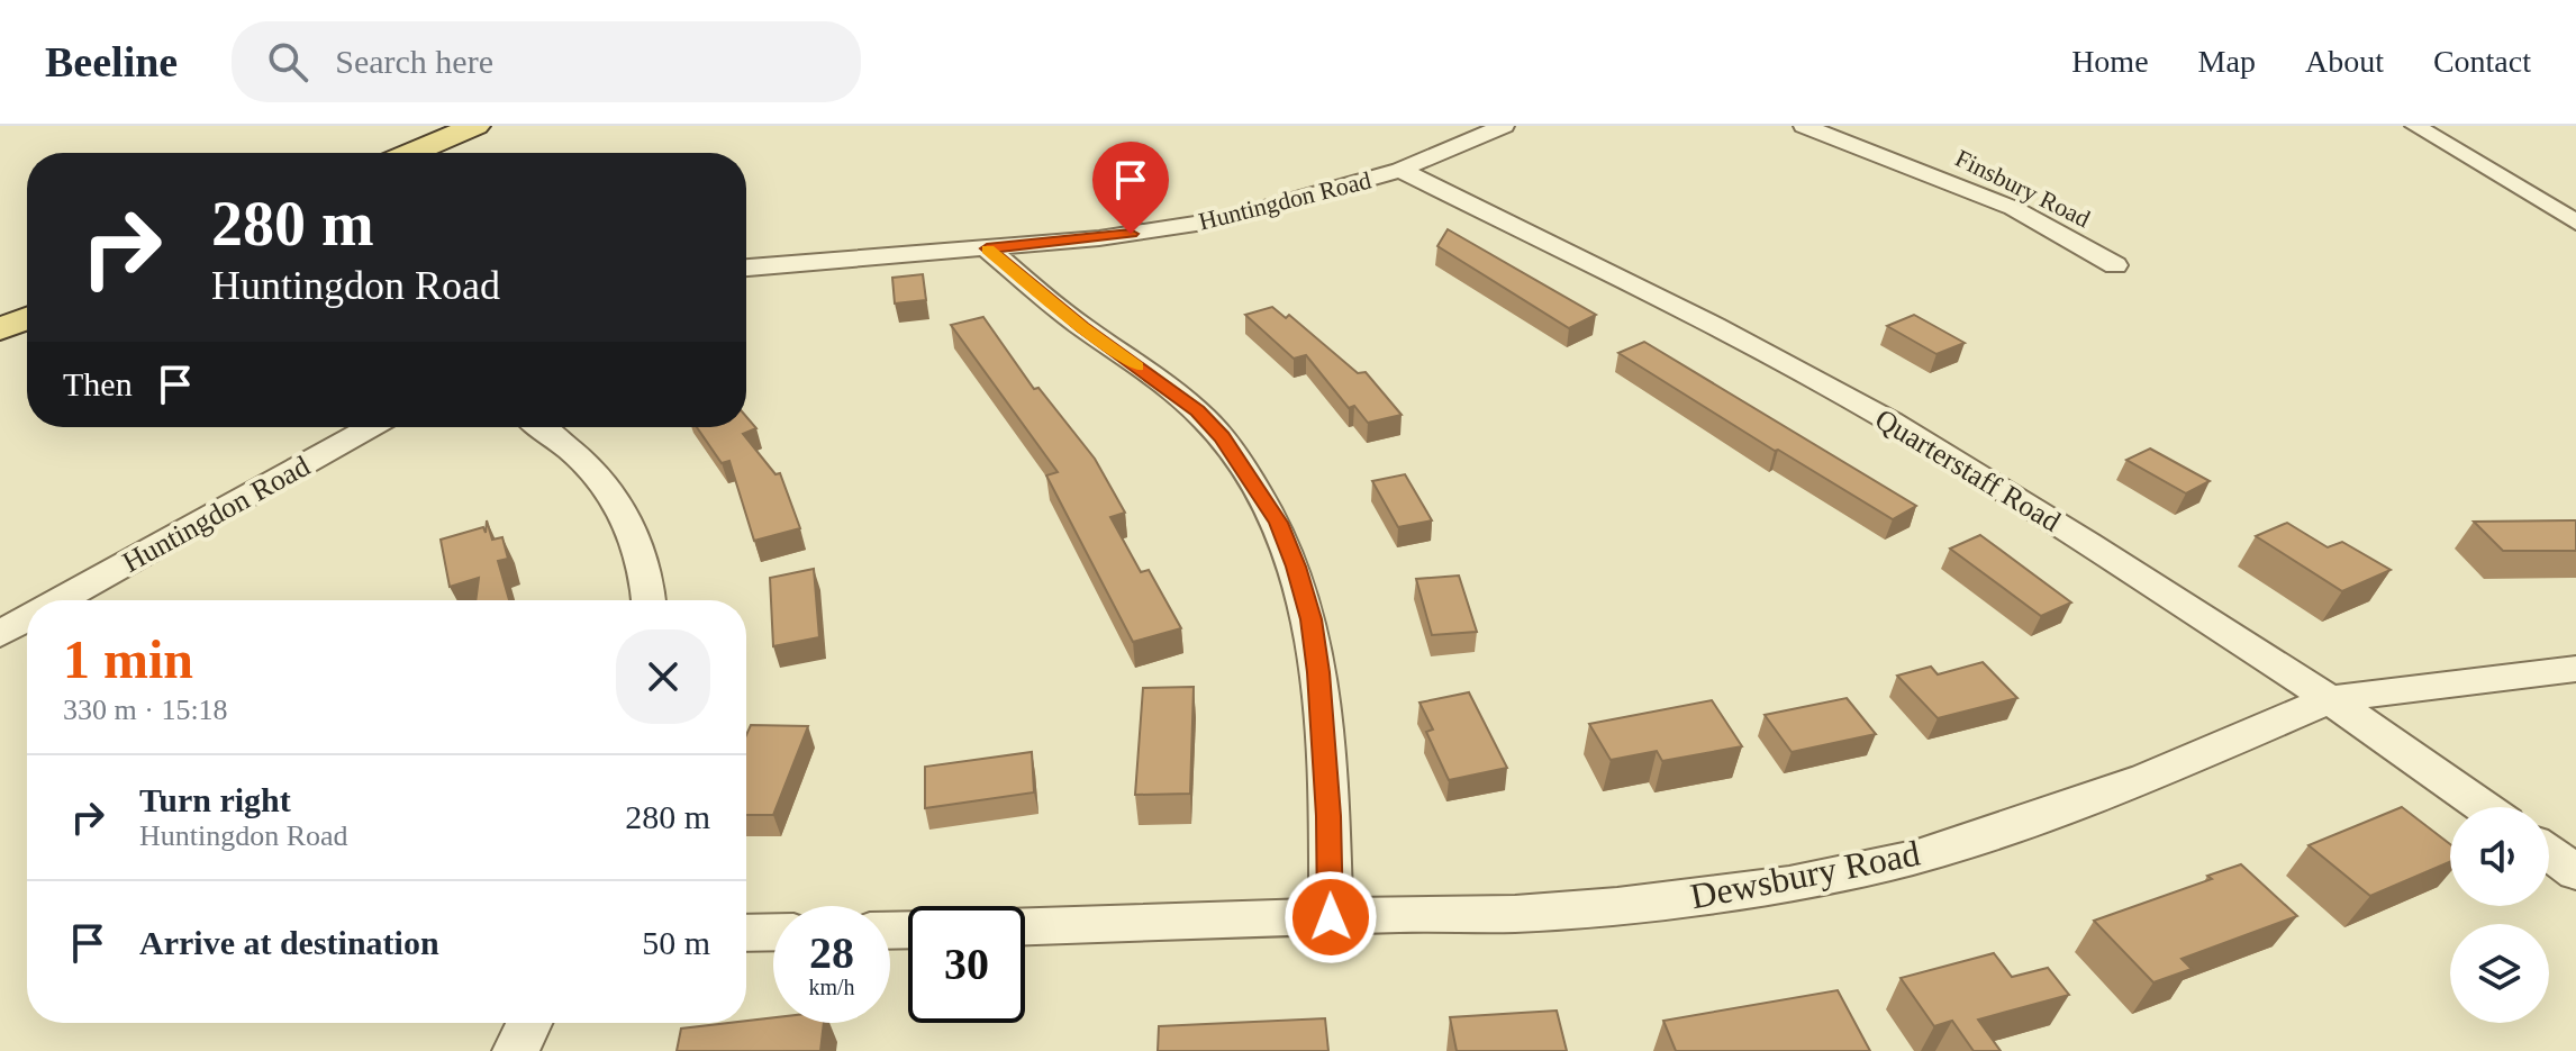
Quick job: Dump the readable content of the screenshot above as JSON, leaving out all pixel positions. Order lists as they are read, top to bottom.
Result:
{
  "streets": {
    "street": [
      "Finsbury Road",
      "Huntingdon Road",
      "Quarterstaff Road",
      "Dewsbury Road"
    ]
  },
  "crossings": [
    ["Huntingdon Road", "Quarterstaff Road"],
    ["Quarterstaff Road", "Dewsbury Road"]
  ],
  "page": {
    "header": "Beeline",
    "search": "Search here",
    "nav": [
      "Home",
      "Map",
      "About",
      "Contact"
    ],
    "turn": ["280 m", "Huntingdon Road"],
    "then": "Then",
    "heading": ["1 min", "330 m · 15:18"],
    "list": [
      {
        "name": "Turn right",
        "note": "Huntingdon Road",
        "value": "280 m"
      },
      {
        "name": "Arrive at destination",
        "value": "50 m"
      }
    ],
    "speed": "28 km/h",
    "limit": "30"
  }
}
